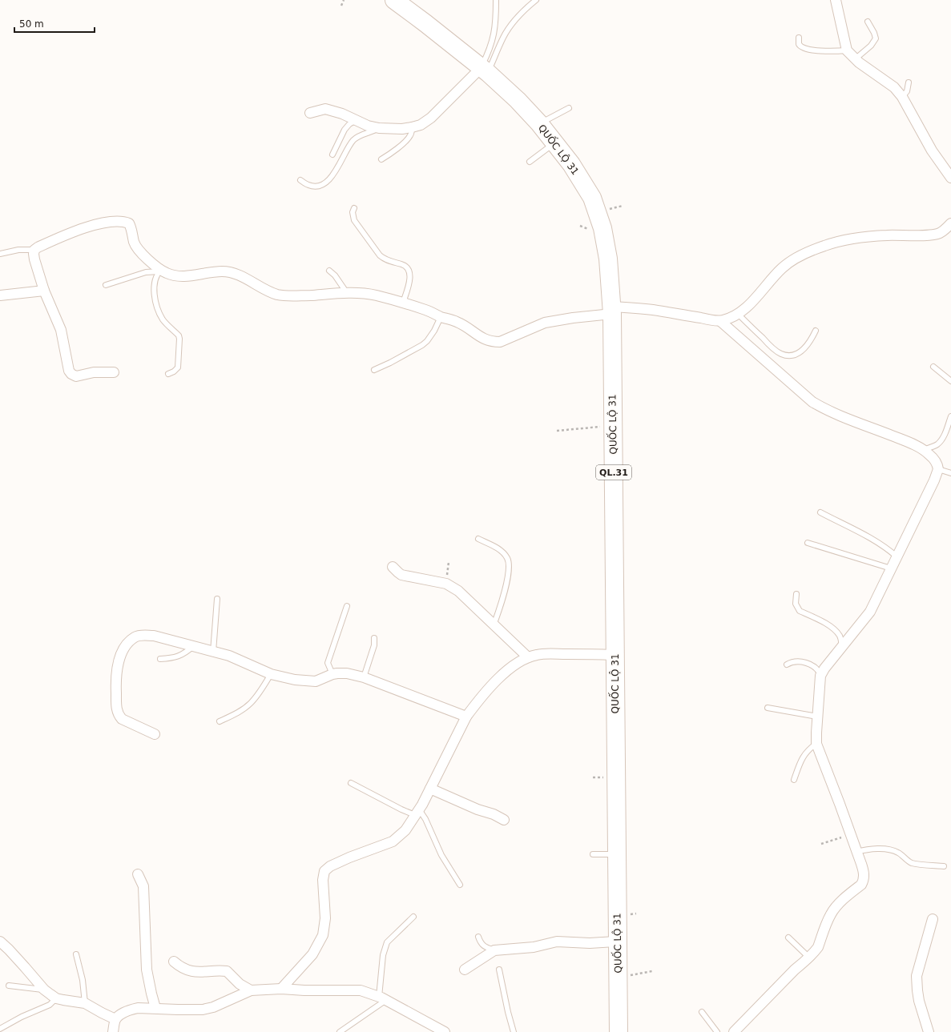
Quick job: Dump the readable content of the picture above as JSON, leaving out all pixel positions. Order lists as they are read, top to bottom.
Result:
{
  "streets": {
    "highway": ["QUỐC LỘ 31", "QL.31"]
  },
  "scale_bar": "50 m"
}
